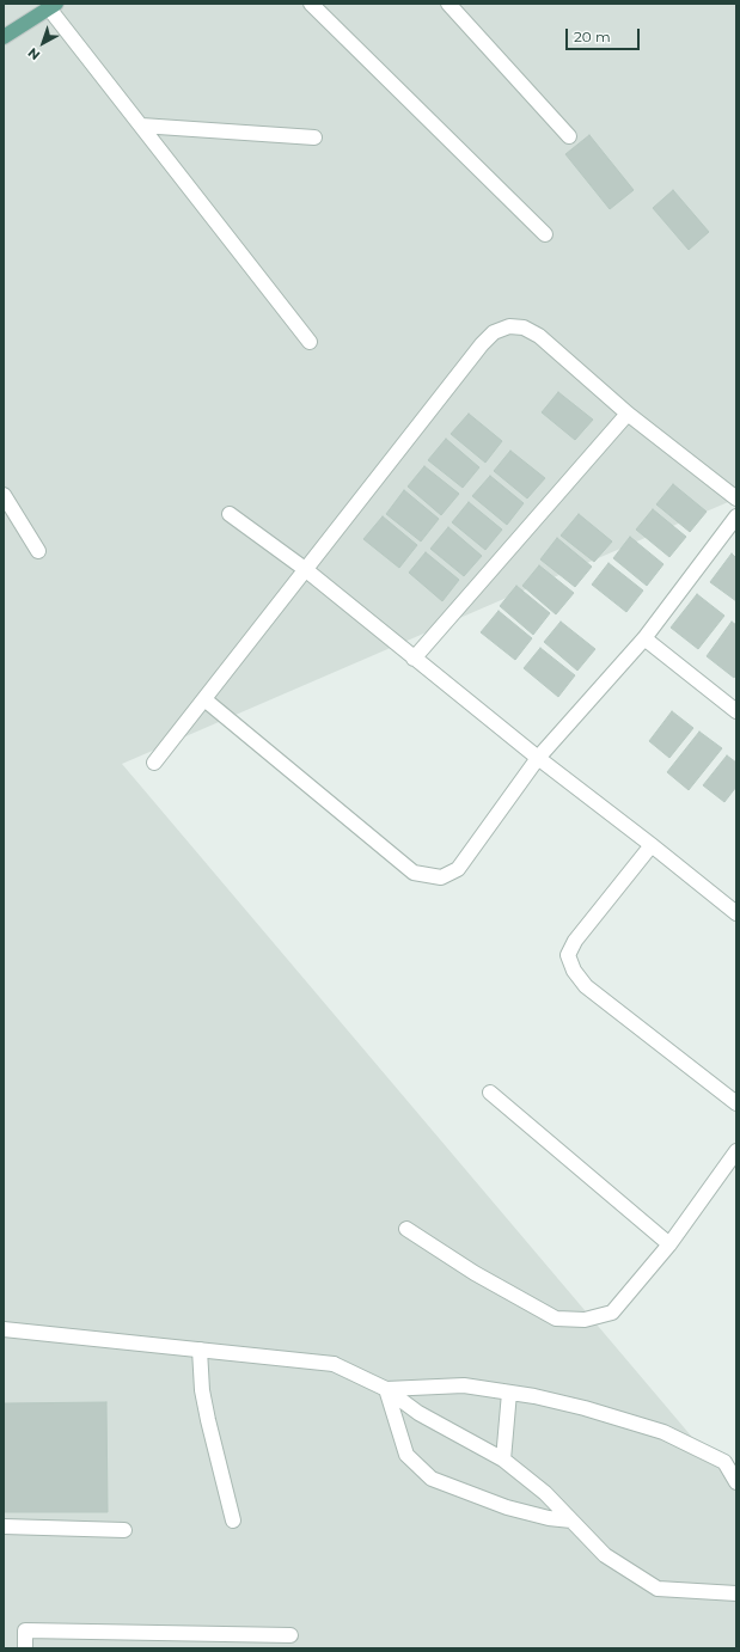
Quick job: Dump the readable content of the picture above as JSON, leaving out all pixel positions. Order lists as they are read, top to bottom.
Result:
{
  "scale_bar": "20 m",
  "north": "bottom left"
}
